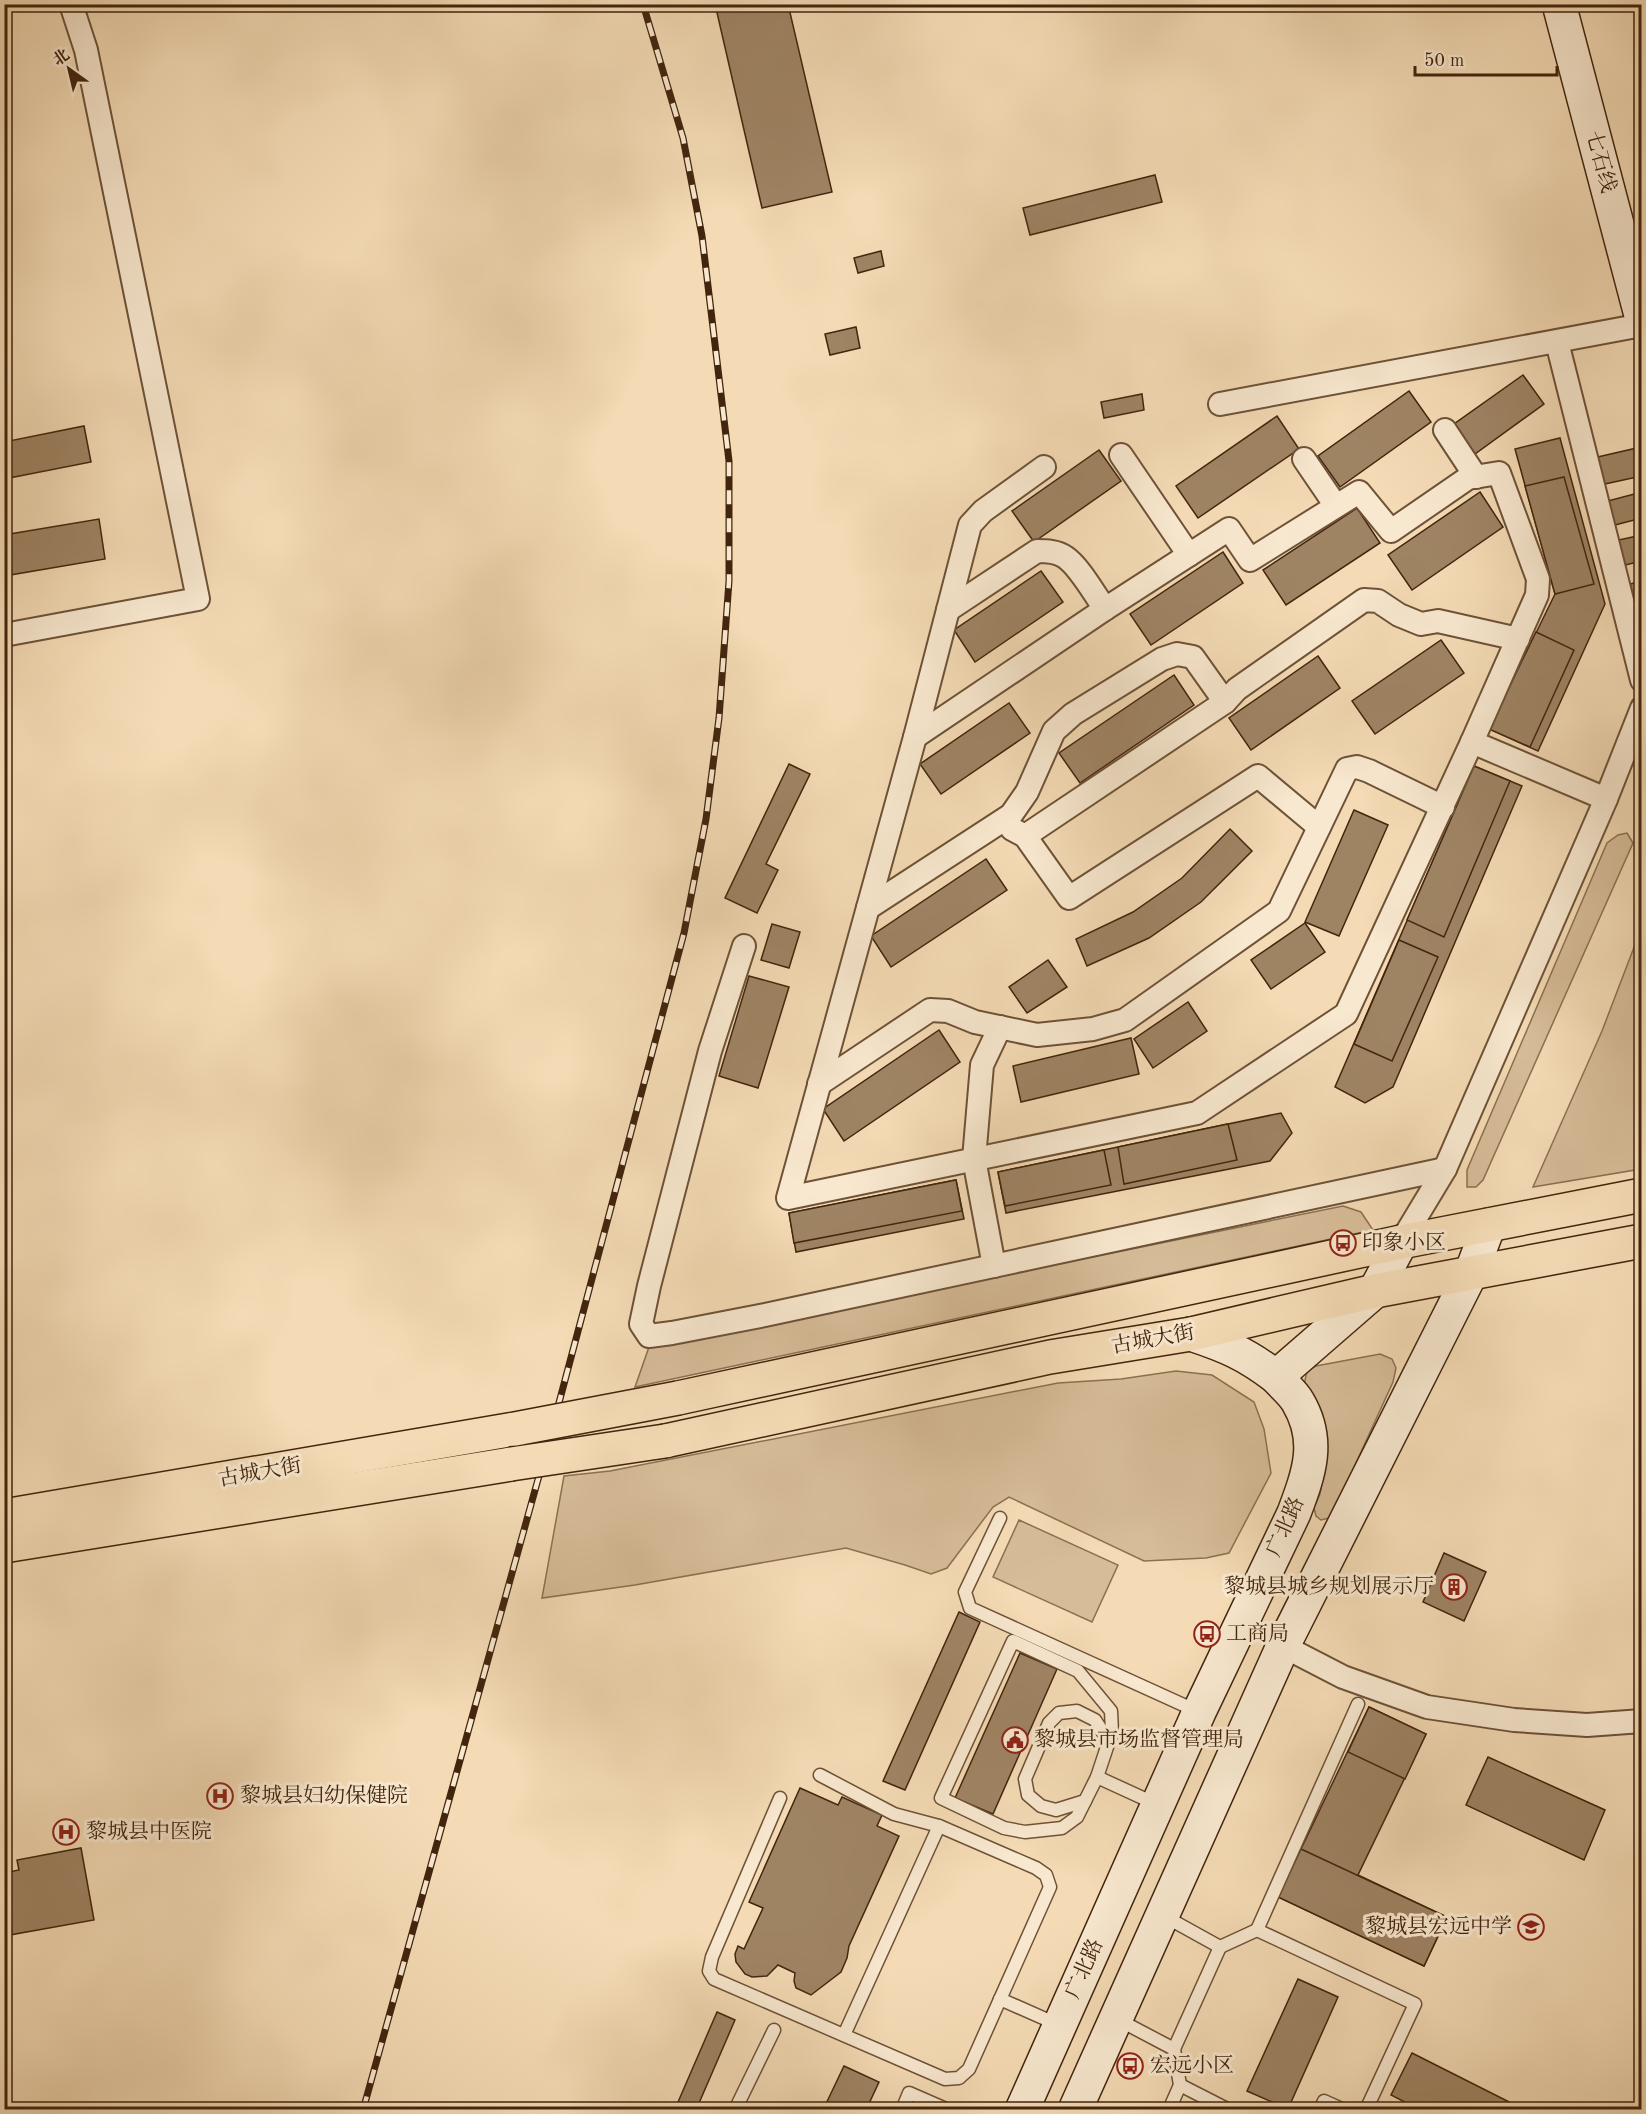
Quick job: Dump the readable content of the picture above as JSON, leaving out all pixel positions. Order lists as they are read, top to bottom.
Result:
{
  "streets": {
    "main road": ["七石线", "古城大街", "广北路"]
  },
  "crossings": [
    ["古城大街", "广北路"]
  ],
  "places": {
    "bus stop": ["印象小区", "工商局", "宏远小区"],
    "building": ["黎城县城乡规划展示厅"],
    "public building": ["黎城县市场监督管理局"],
    "hospital": ["黎城县妇幼保健院", "黎城县中医院"],
    "school or university": ["黎城县宏远中学"]
  },
  "scale_bar": "50 m",
  "north": "top left"
}
